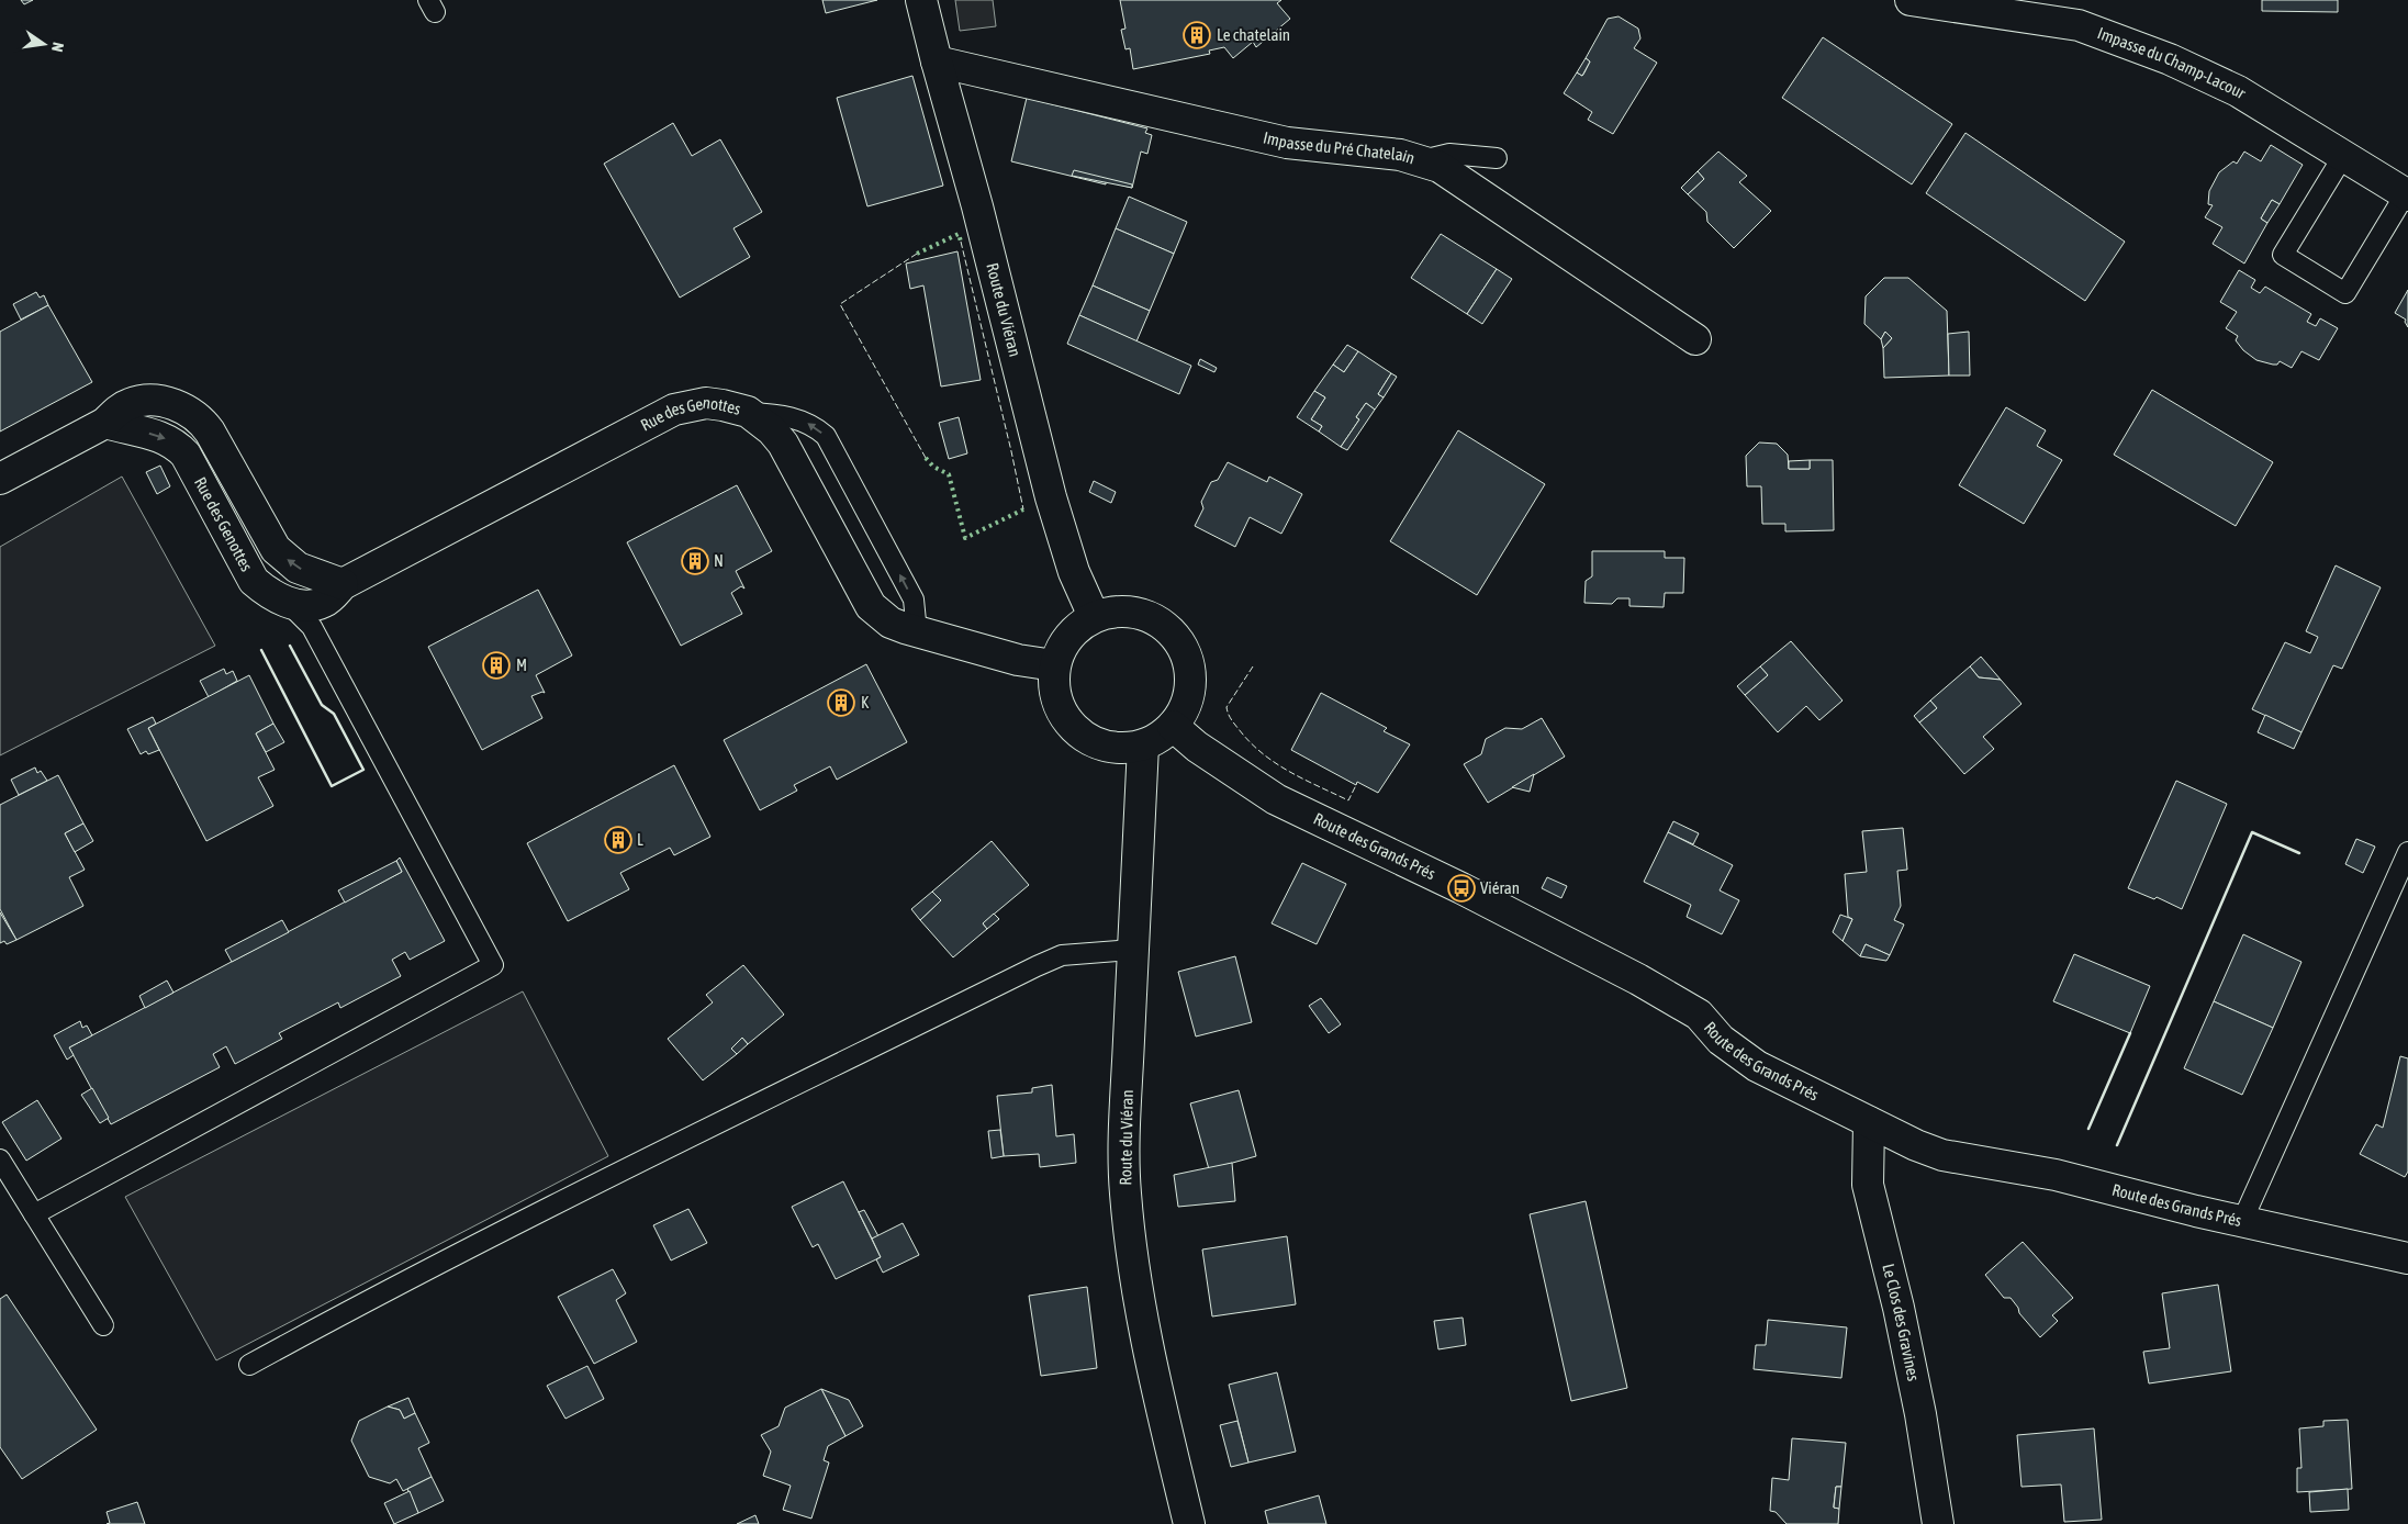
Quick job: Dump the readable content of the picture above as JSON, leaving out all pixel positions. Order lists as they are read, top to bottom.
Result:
{
  "streets": {
    "street": [
      "Impasse du Champ-Lacour",
      "Impasse du Pré Chatelain",
      "Route du Viéran",
      "Rue des Genottes",
      "Route des Grands Prés",
      "Le Clos des Gravines"
    ]
  },
  "crossings": [
    ["Impasse du Pré Chatelain", "Route du Viéran"],
    ["Route du Viéran", "Rue des Genottes"],
    ["Route du Viéran", "Route des Grands Prés"],
    ["Rue des Genottes", "Route des Grands Prés"],
    ["Route des Grands Prés", "Le Clos des Gravines"]
  ],
  "places": {
    "building": [
      "Le chatelain",
      "N",
      "M",
      "K",
      "L"
    ],
    "bus stop": ["Viéran"]
  },
  "north": "right"
}
